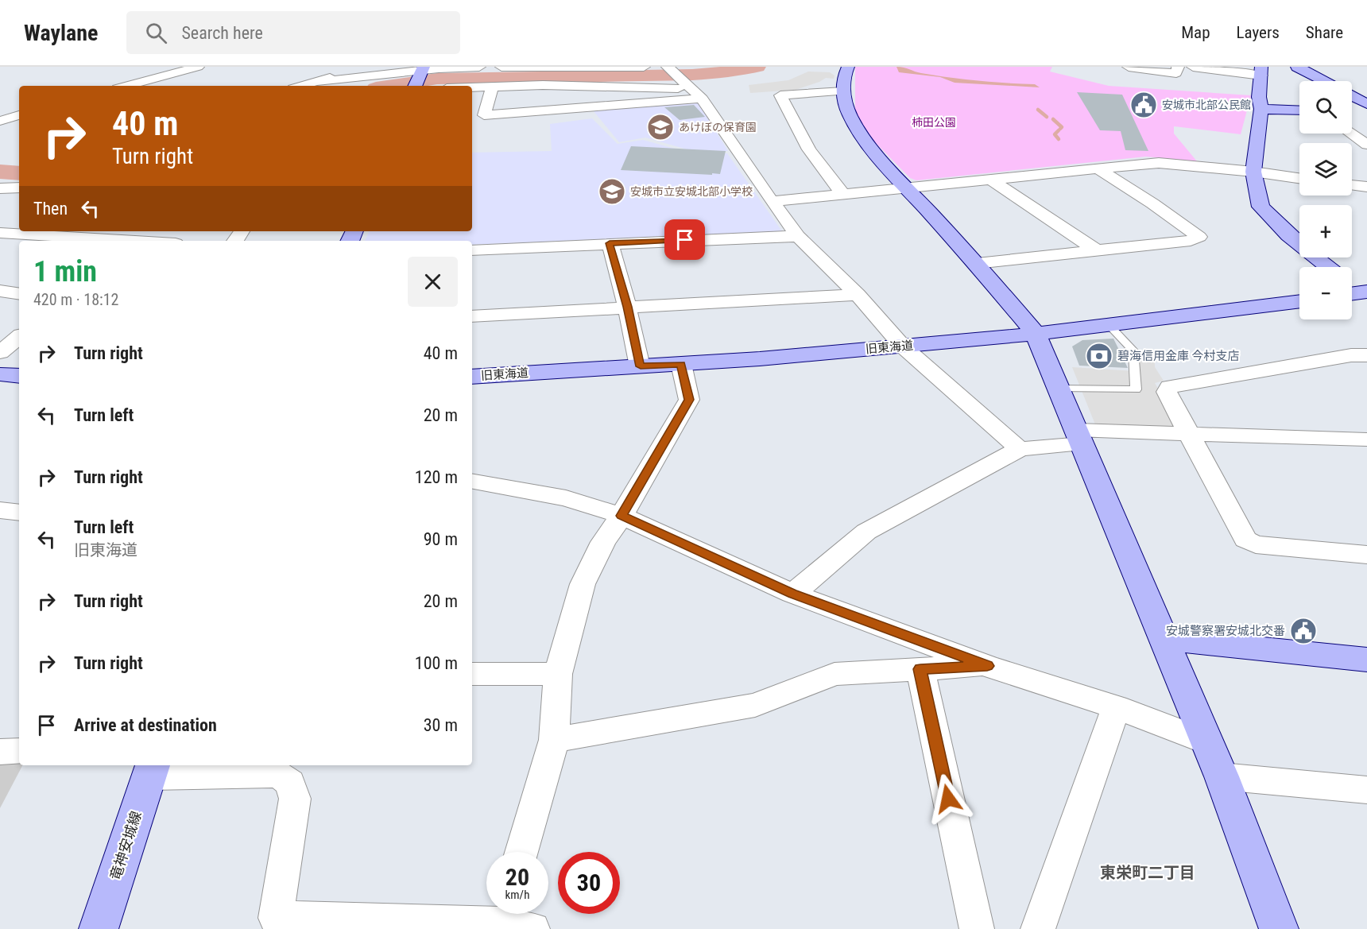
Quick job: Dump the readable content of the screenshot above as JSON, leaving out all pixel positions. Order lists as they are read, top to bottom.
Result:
{
  "streets": {
    "street": ["旧東海道", "竜神安城線"]
  },
  "districts": ["東栄町二丁目"],
  "parks": ["柿田公園"],
  "places": {
    "public building": ["安城市北部公民館", "安城警察署安城北交番"],
    "school or university": ["あけぼの保育園", "安城市立安城北部小学校"],
    "bank": ["碧海信用金庫 今村支店"]
  },
  "page": {
    "header": "Waylane",
    "search": "Search here",
    "nav": ["Map", "Layers", "Share"],
    "map_buttons": ["+", "−"],
    "turn": ["40 m", "Turn right"],
    "then": "Then",
    "heading": ["1 min", "420 m · 18:12"],
    "list": [
      {
        "name": "Turn right",
        "value": "40 m"
      },
      {
        "name": "Turn left",
        "value": "20 m"
      },
      {
        "name": "Turn right",
        "value": "120 m"
      },
      {
        "name": "Turn left",
        "note": "旧東海道",
        "value": "90 m"
      },
      {
        "name": "Turn right",
        "value": "20 m"
      },
      {
        "name": "Turn right",
        "value": "100 m"
      },
      {
        "name": "Arrive at destination",
        "value": "30 m"
      }
    ],
    "speed": "20 km/h",
    "limit": "30"
  }
}
